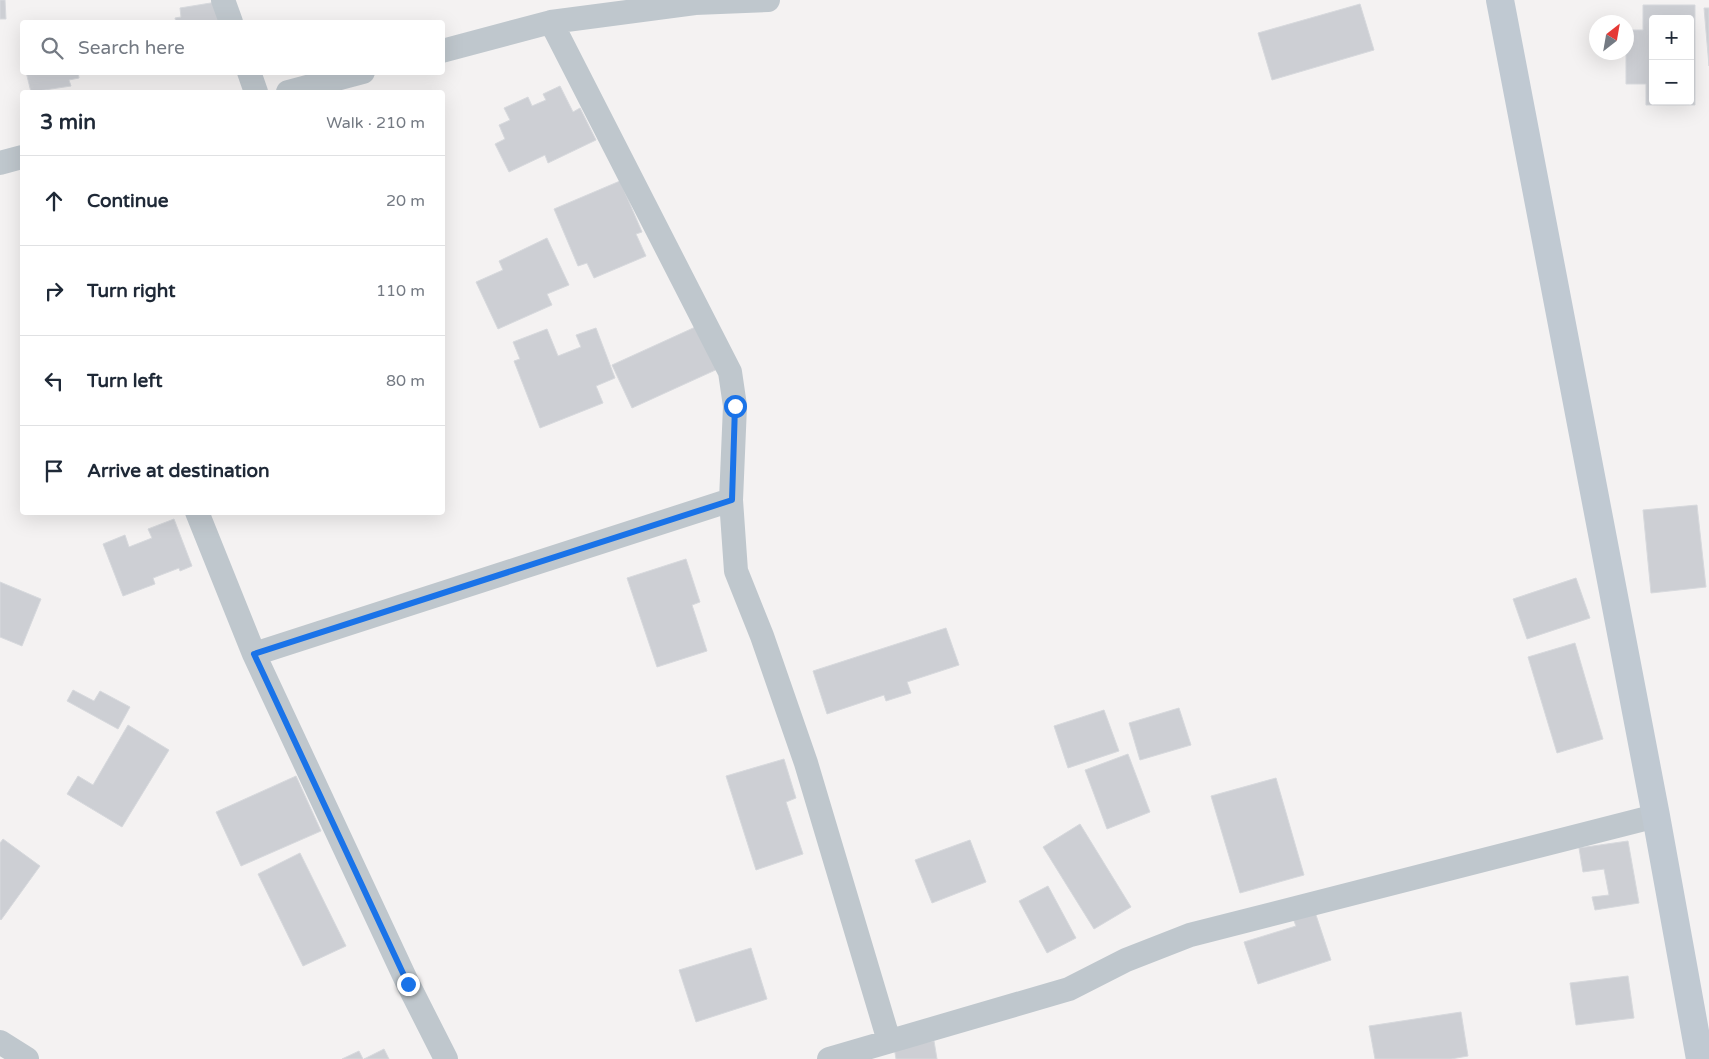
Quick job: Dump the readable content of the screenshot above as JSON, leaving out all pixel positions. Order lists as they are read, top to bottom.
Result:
{
  "north": "top right",
  "page": {
    "map_buttons": ["+", "−"],
    "search": "Search here",
    "heading": ["3 min", "Walk · 210 m"],
    "list": [
      ["Continue", "20 m"],
      ["Turn right", "110 m"],
      ["Turn left", "80 m"],
      "Arrive at destination"
    ]
  }
}
